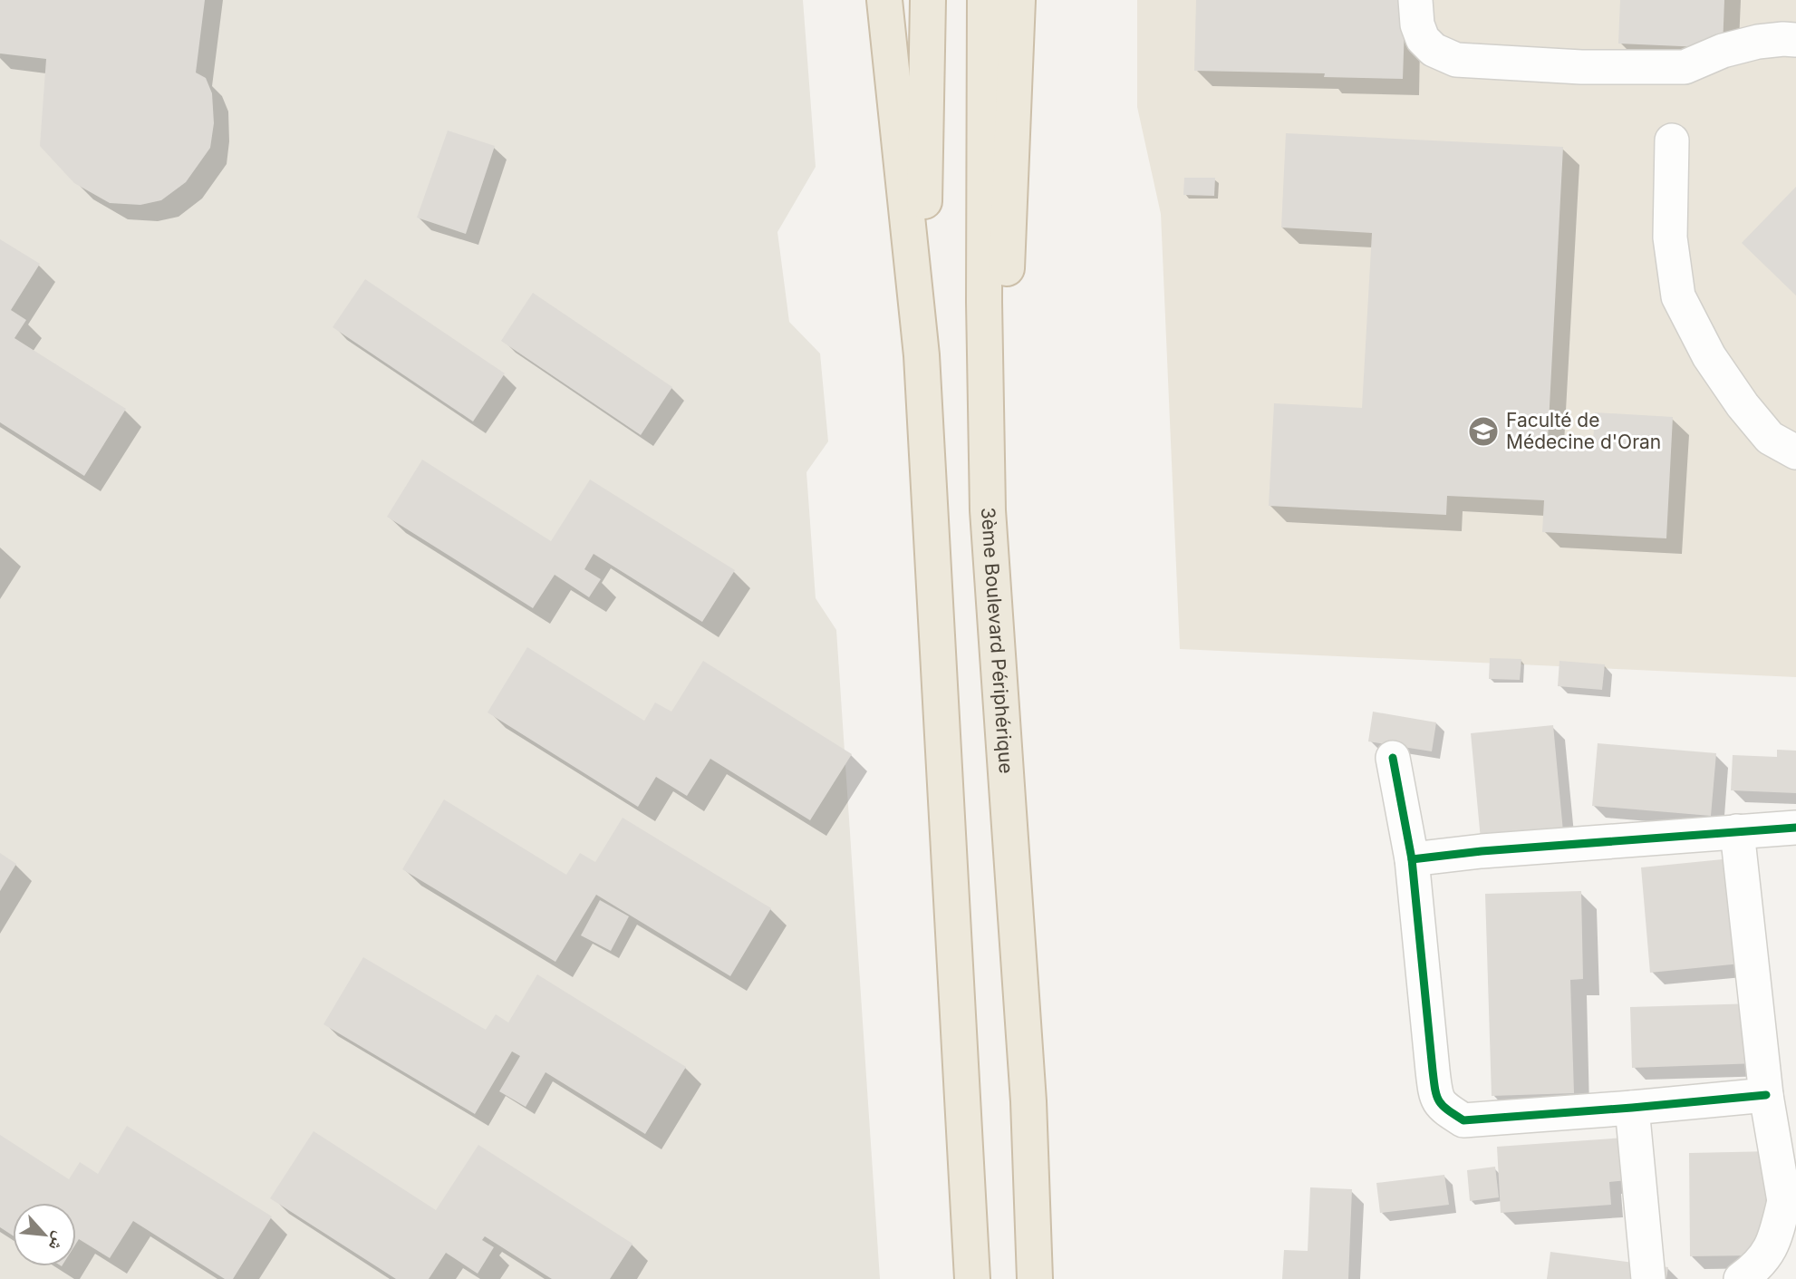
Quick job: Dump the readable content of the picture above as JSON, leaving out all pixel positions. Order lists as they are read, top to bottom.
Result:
{
  "streets": {
    "highway": ["3ème Boulevard Périphérique"]
  },
  "places": {
    "school or university": ["Faculté de Médecine d'Oran"]
  },
  "north": "bottom right"
}
